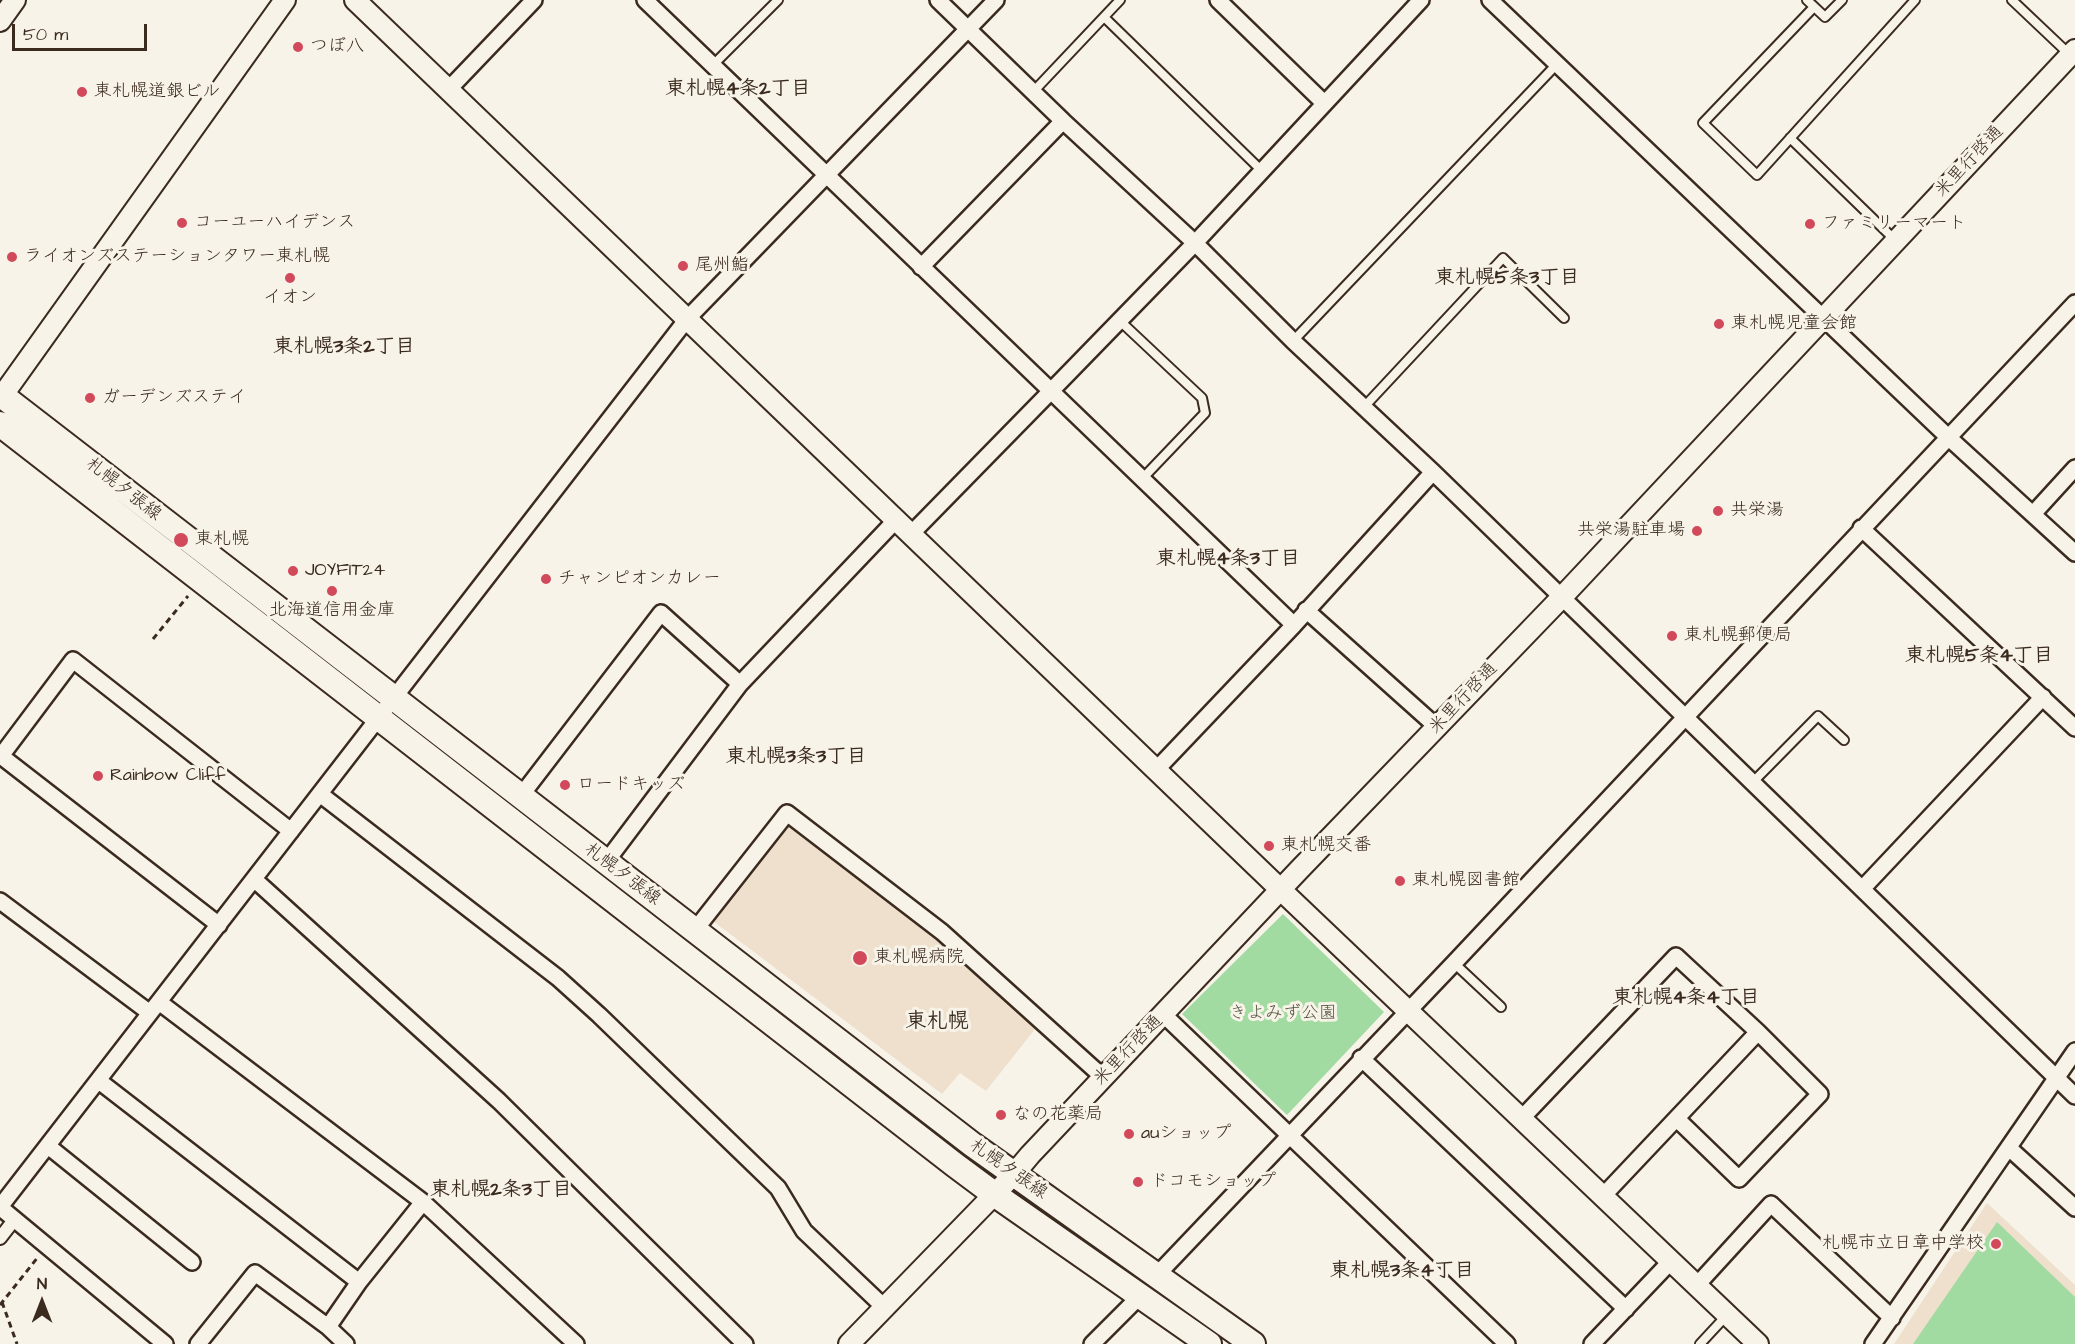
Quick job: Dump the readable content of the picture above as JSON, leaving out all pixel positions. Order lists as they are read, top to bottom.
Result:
{
  "streets": {
    "main road": ["札幌夕張線"],
    "street": ["米里行啓通"]
  },
  "crossings": [
    ["米里行啓通", "札幌夕張線"]
  ],
  "districts": [
    "東札幌4条2丁目",
    "東札幌5条3丁目",
    "東札幌3条2丁目",
    "東札幌4条3丁目",
    "東札幌5条4丁目",
    "東札幌3条3丁目",
    "東札幌4条4丁目",
    "東札幌",
    "東札幌2条3丁目",
    "東札幌3条4丁目"
  ],
  "parks": ["きよみず公園"],
  "places": [
    "つぼ八",
    "東札幌道銀ビル",
    "コーユーハイデンス",
    "ファミリーマート",
    "ライオンズステーションタワー東札幌",
    "尾州鮨",
    "イオン",
    "東札幌児童会館",
    "ガーデンズステイ",
    "共栄湯",
    "共栄湯駐車場",
    "東札幌",
    "JOYFIT24",
    "チャンピオンカレー",
    "北海道信用金庫",
    "東札幌郵便局",
    "Rainbow Cliff",
    "ロードキッズ",
    "東札幌交番",
    "東札幌図書館",
    "東札幌病院",
    "なの花薬局",
    "auショップ",
    "ドコモショップ",
    "札幌市立日章中学校"
  ],
  "scale_bar": "50 m",
  "north": "top"
}
